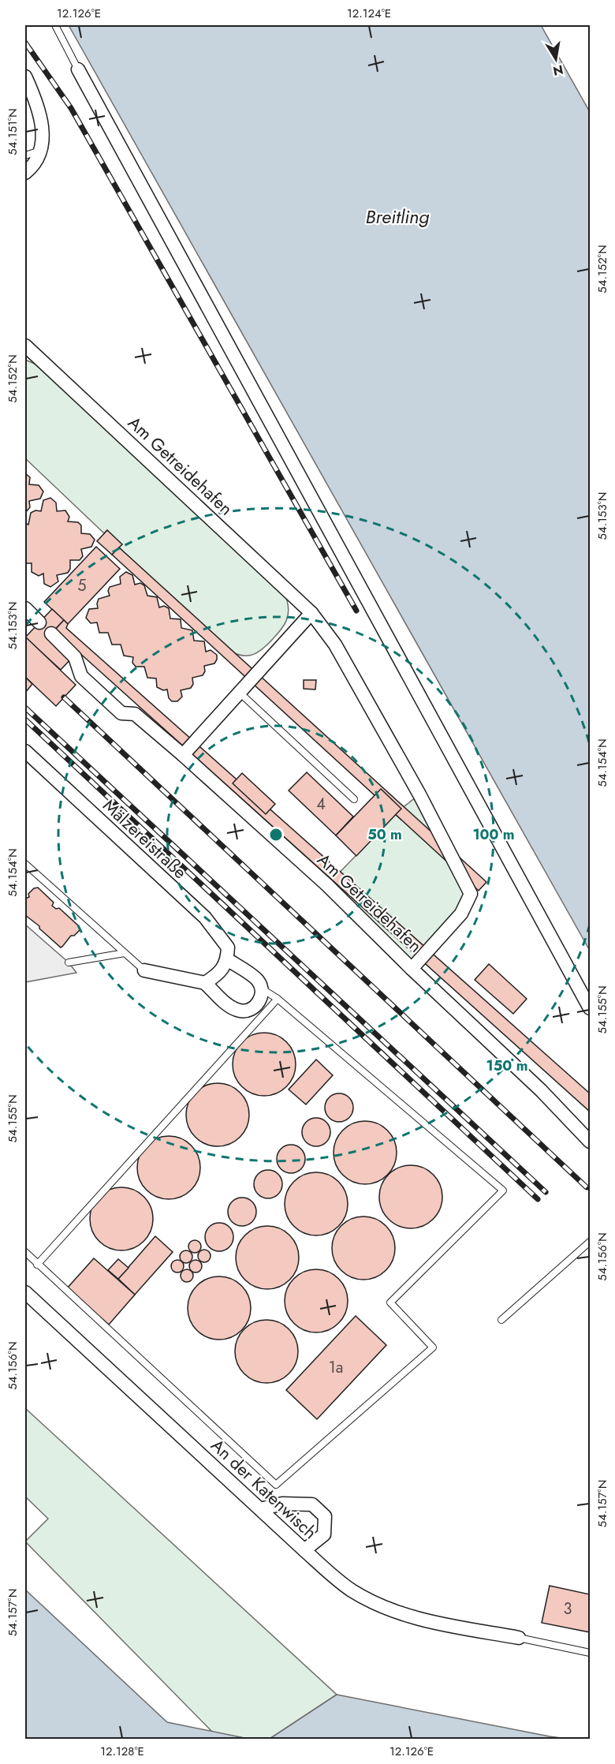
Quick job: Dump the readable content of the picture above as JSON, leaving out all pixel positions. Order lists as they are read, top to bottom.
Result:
{
  "streets": {
    "street": ["Am Getreidehafen", "Mälzereistraße", "An der Katenwisch"]
  },
  "water": ["Breitling"],
  "house_numbers": [
    "5",
    "4",
    "1a",
    "3"
  ],
  "north": "bottom",
  "coordinates": [
    "12.126°E",
    "12.124°E",
    "54.151°N",
    "54.152°N",
    "54.153°N",
    "54.154°N",
    "54.155°N",
    "54.156°N",
    "54.157°N",
    "12.128°E"
  ],
  "rings": ["50 m", "100 m", "150 m"]
}
